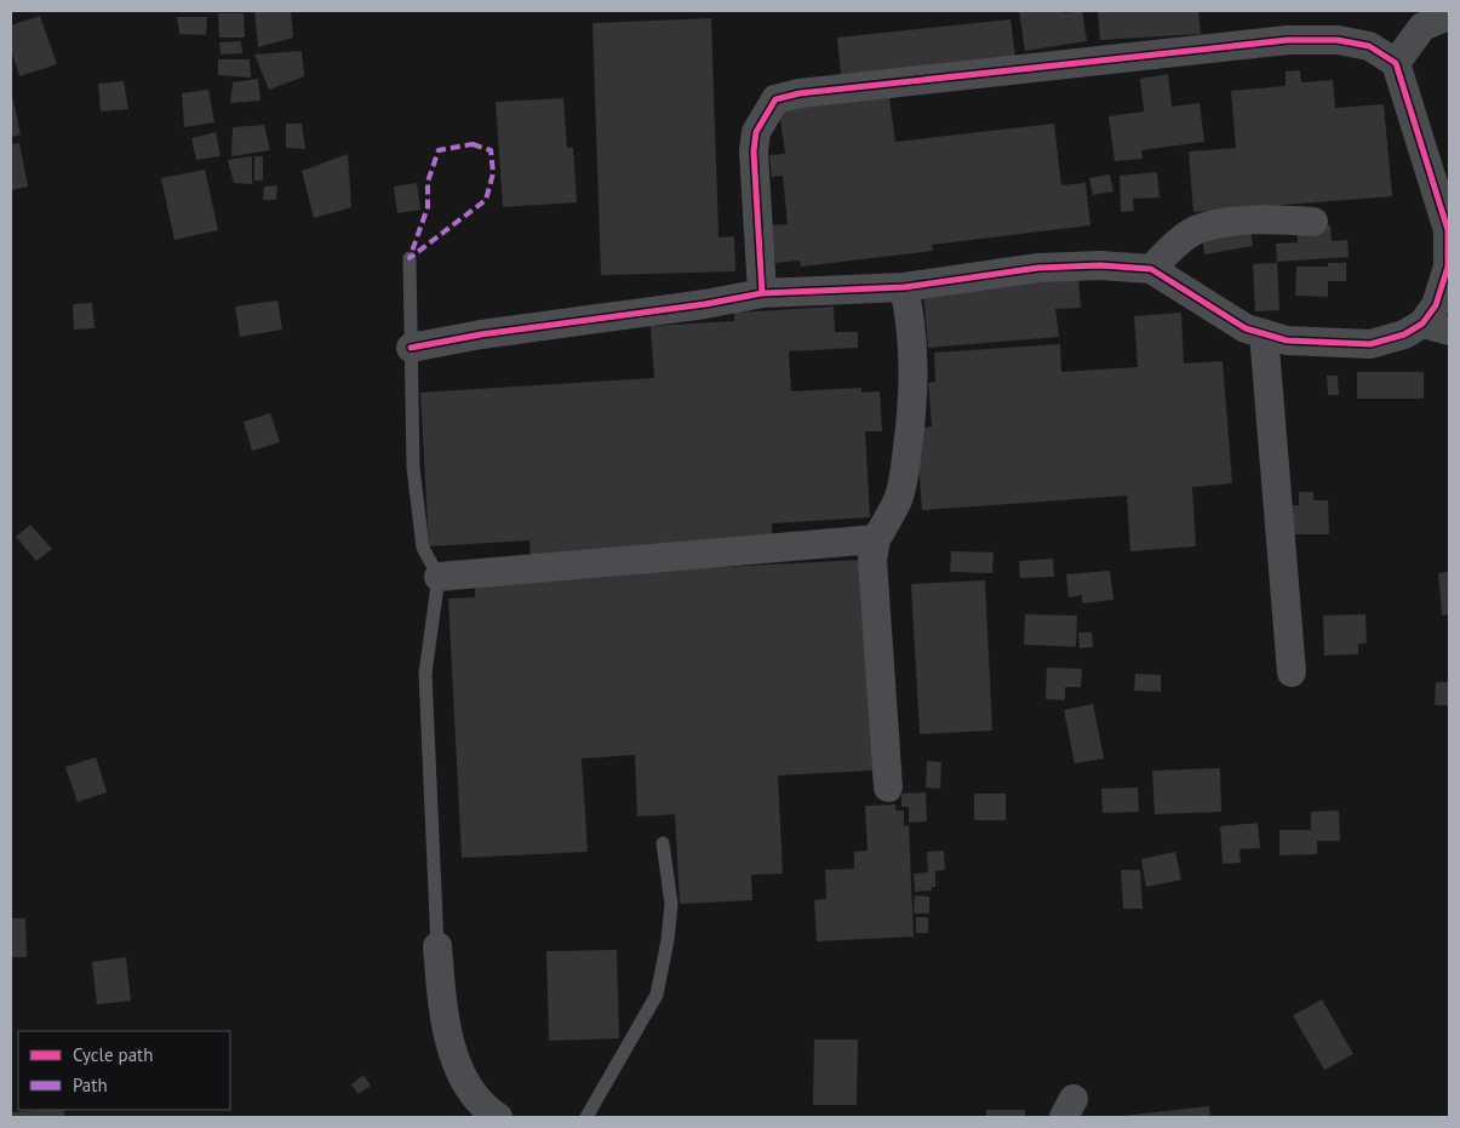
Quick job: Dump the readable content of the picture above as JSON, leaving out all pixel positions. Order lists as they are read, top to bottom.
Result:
{
  "legend": ["Cycle path", "Path"]
}
